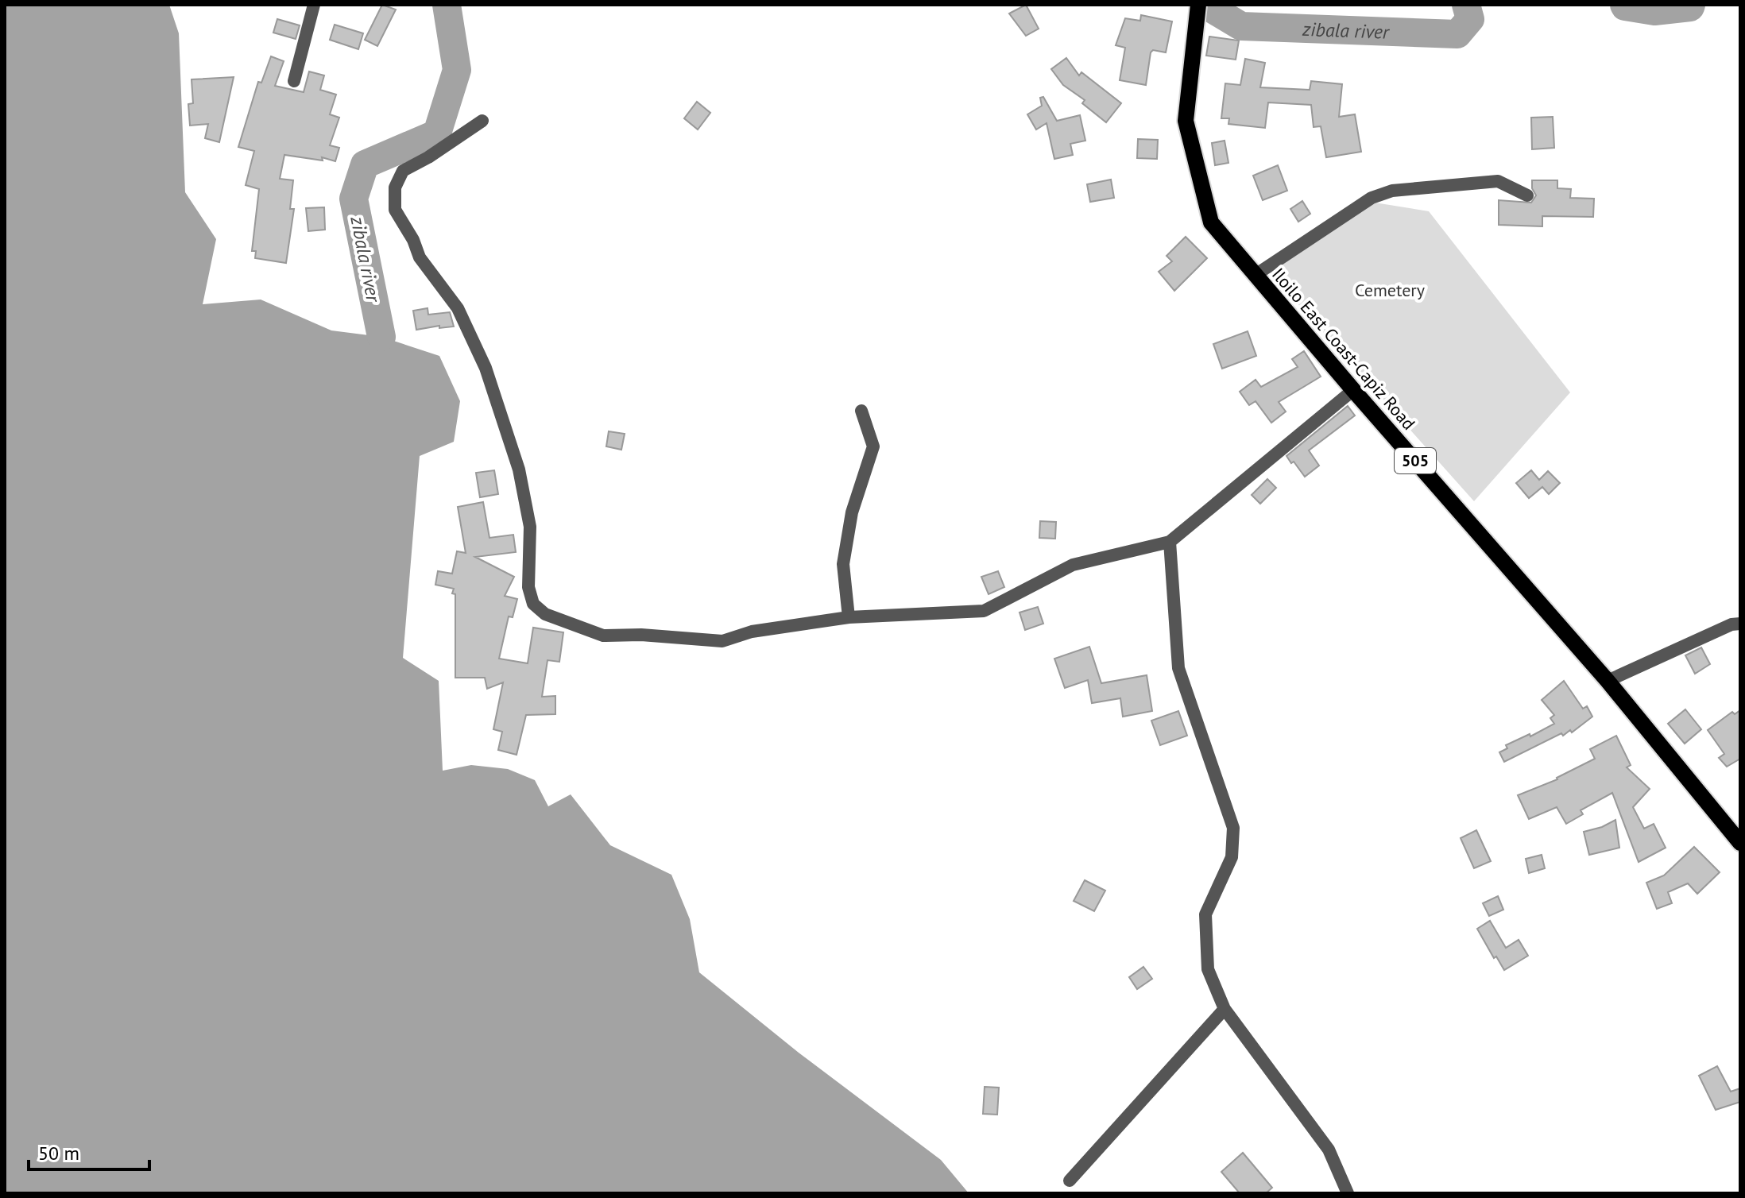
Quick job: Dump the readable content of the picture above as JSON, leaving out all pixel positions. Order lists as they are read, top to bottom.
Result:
{
  "streets": {
    "main road": ["Iloilo East Coast-Capiz Road", "505"]
  },
  "water": ["zibala river"],
  "parks": ["Cemetery"],
  "scale_bar": "50 m"
}
